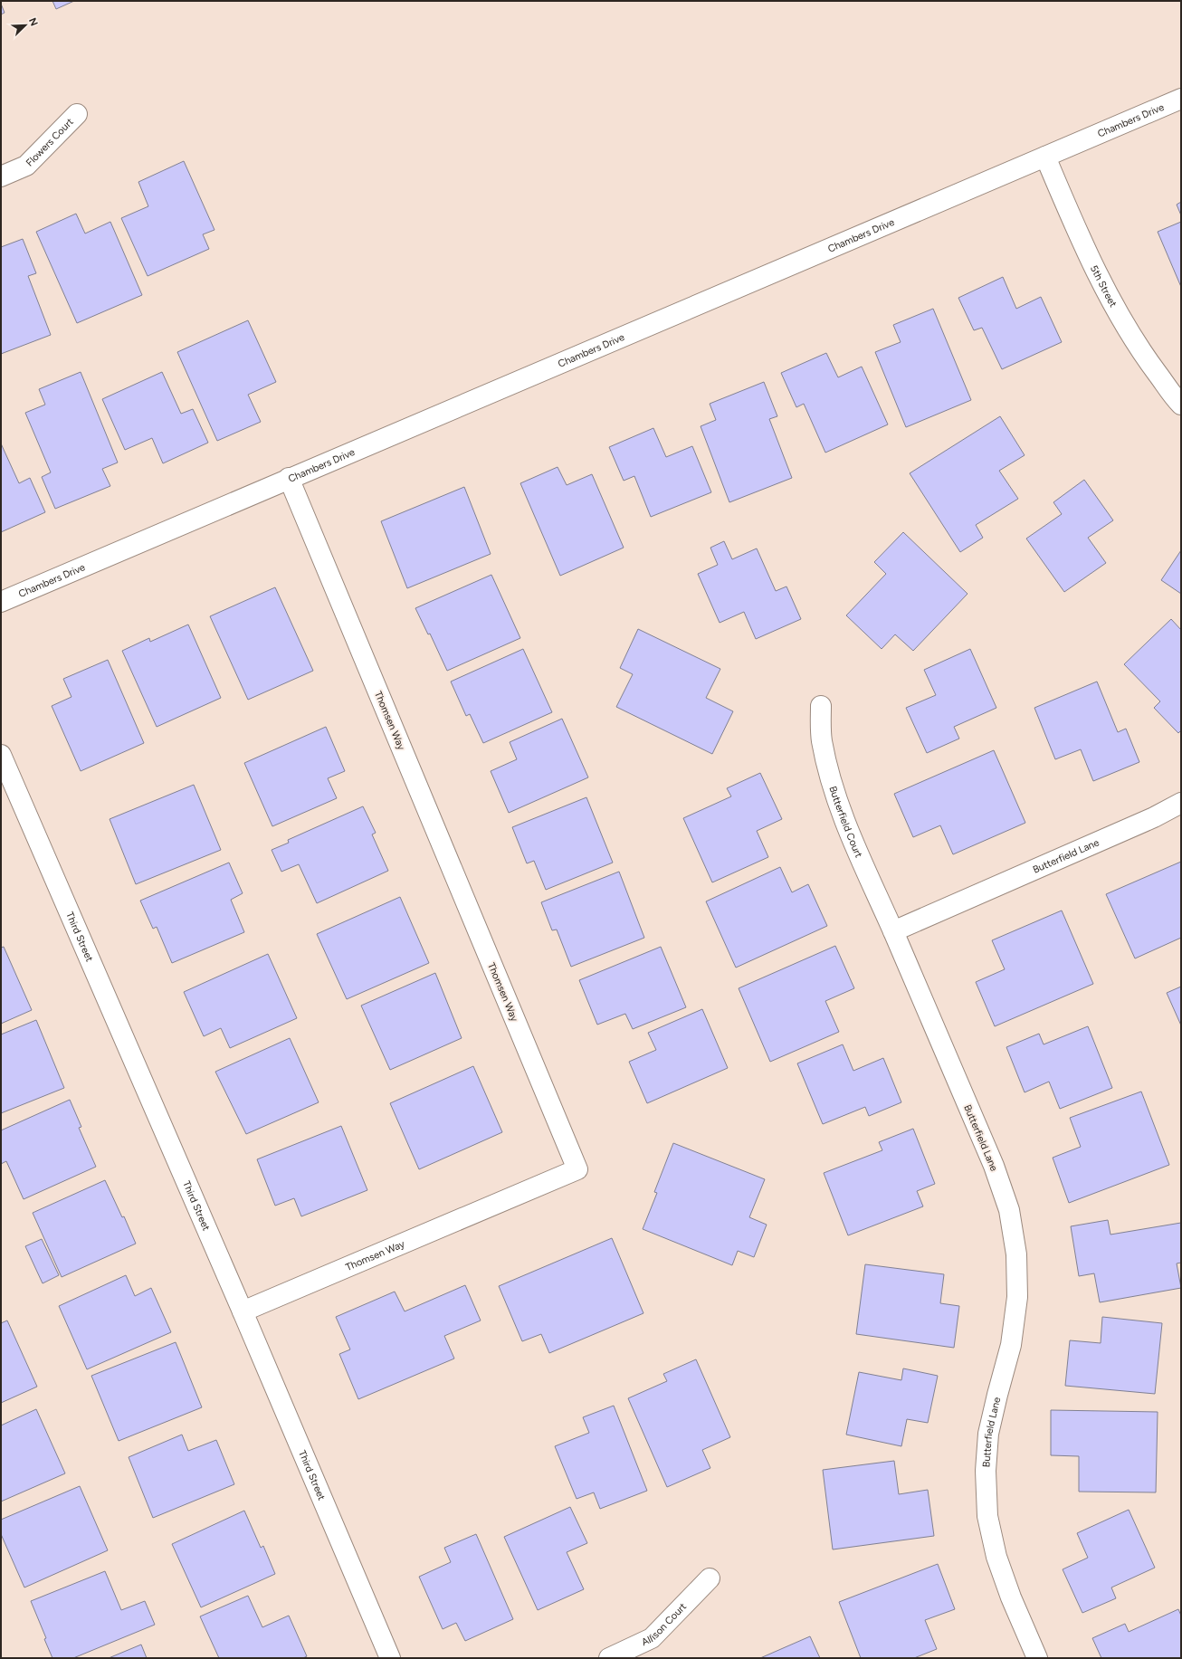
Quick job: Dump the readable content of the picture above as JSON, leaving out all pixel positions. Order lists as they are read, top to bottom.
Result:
{
  "streets": {
    "street": [
      "Chambers Drive",
      "Flowers Court",
      "5th Street",
      "Thomsen Way",
      "Butterfield Court",
      "Butterfield Lane",
      "Third Street",
      "Allison Court"
    ]
  },
  "crossings": [
    ["Chambers Drive", "5th Street"],
    ["Chambers Drive", "Thomsen Way"],
    ["Thomsen Way", "Third Street"],
    ["Butterfield Court", "Butterfield Lane"]
  ],
  "north": "top right"
}
